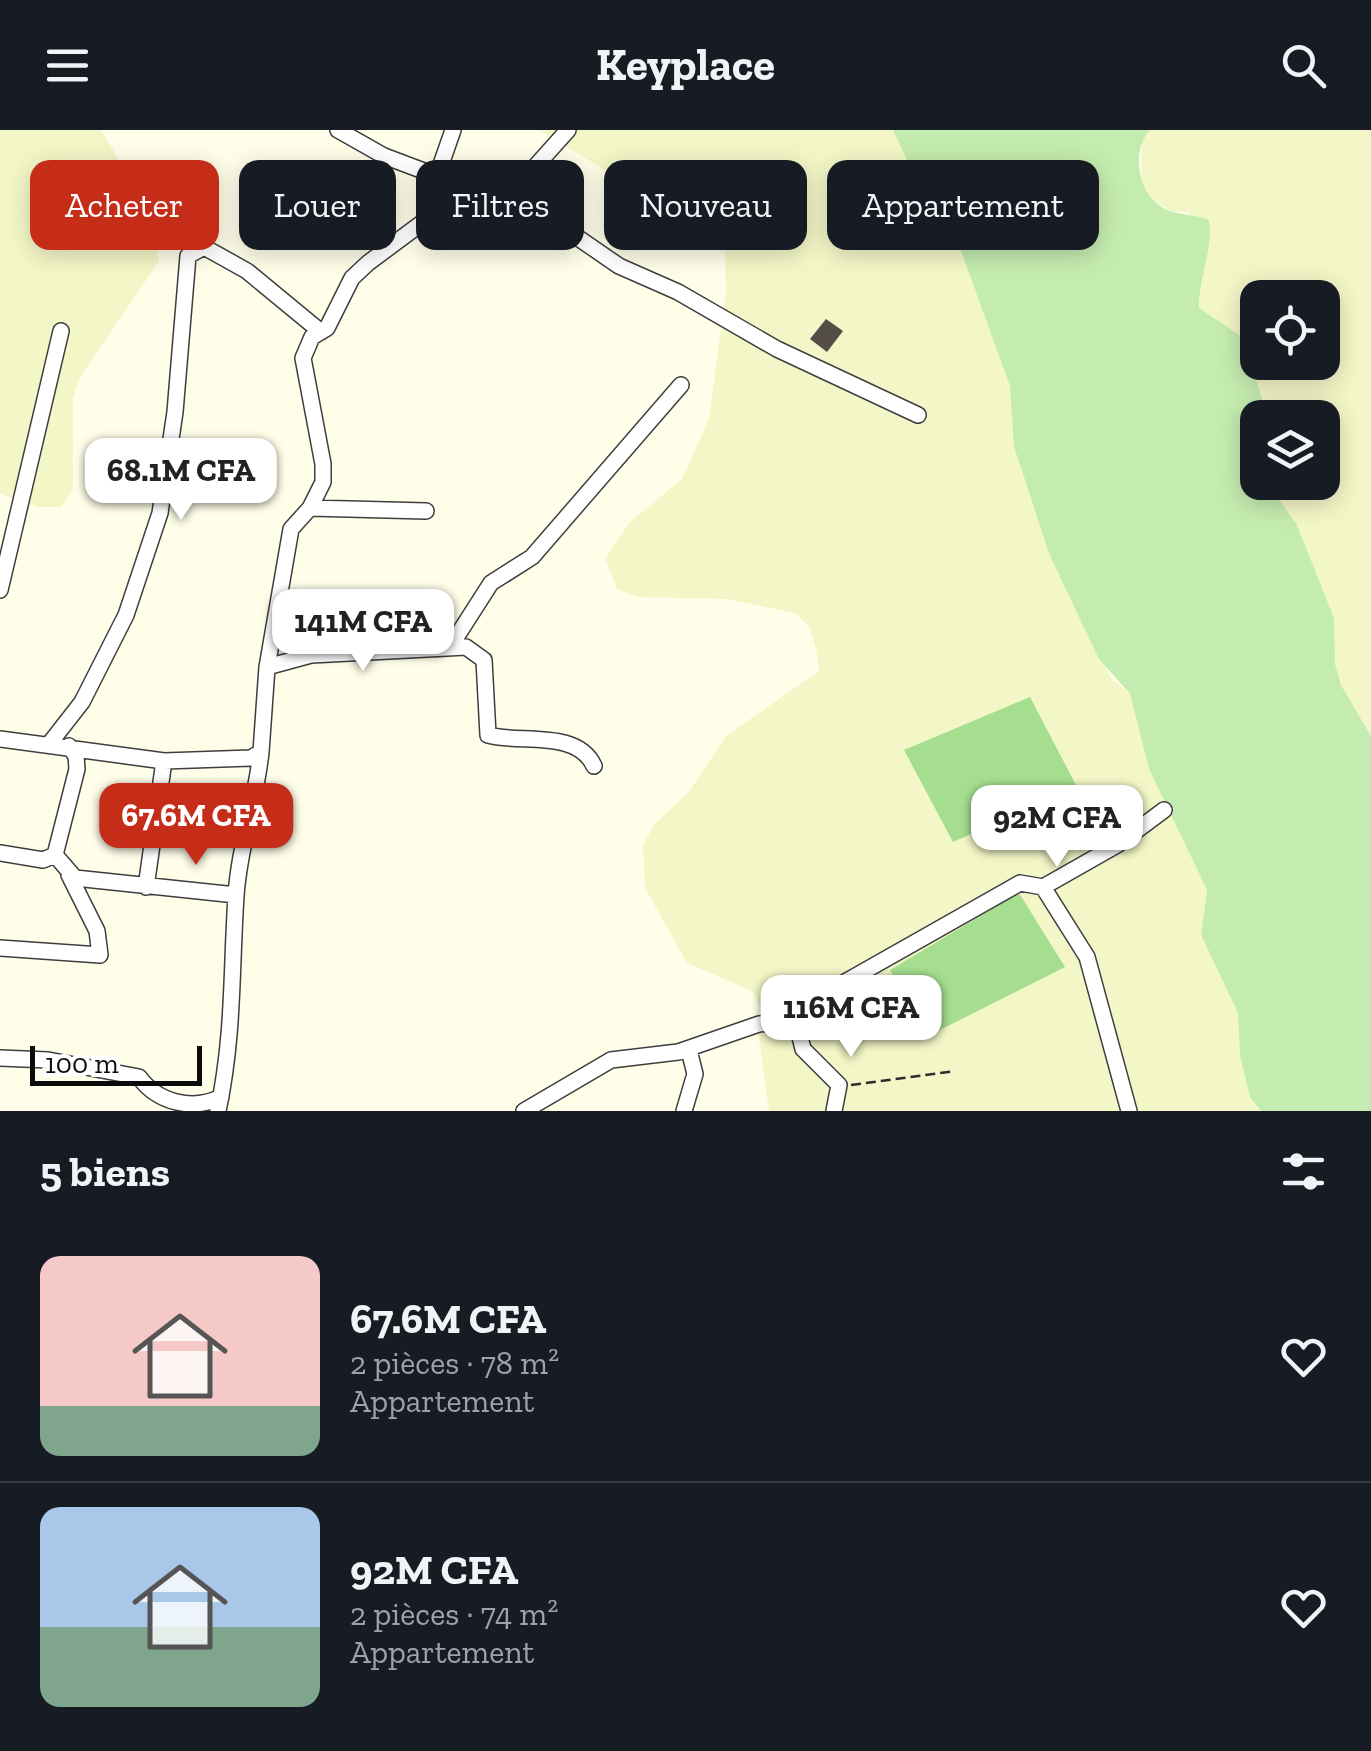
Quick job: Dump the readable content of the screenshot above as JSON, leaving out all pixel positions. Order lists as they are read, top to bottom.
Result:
{
  "scale_bar": "100 m",
  "page": {
    "header": "Keyplace",
    "chip": [
      "Acheter",
      "Louer",
      "Filtres",
      "Nouveau",
      "Appartement"
    ],
    "price": [
      "68.1M CFA",
      "141M CFA",
      "67.6M CFA",
      "92M CFA",
      "116M CFA"
    ],
    "scale": "100 m",
    "heading": "5 biens",
    "list": [
      {
        "name": "67.6M CFA",
        "note": "2 pièces · 78 m² · Appartement"
      },
      {
        "name": "92M CFA",
        "note": "2 pièces · 74 m² · Appartement"
      }
    ]
  }
}
